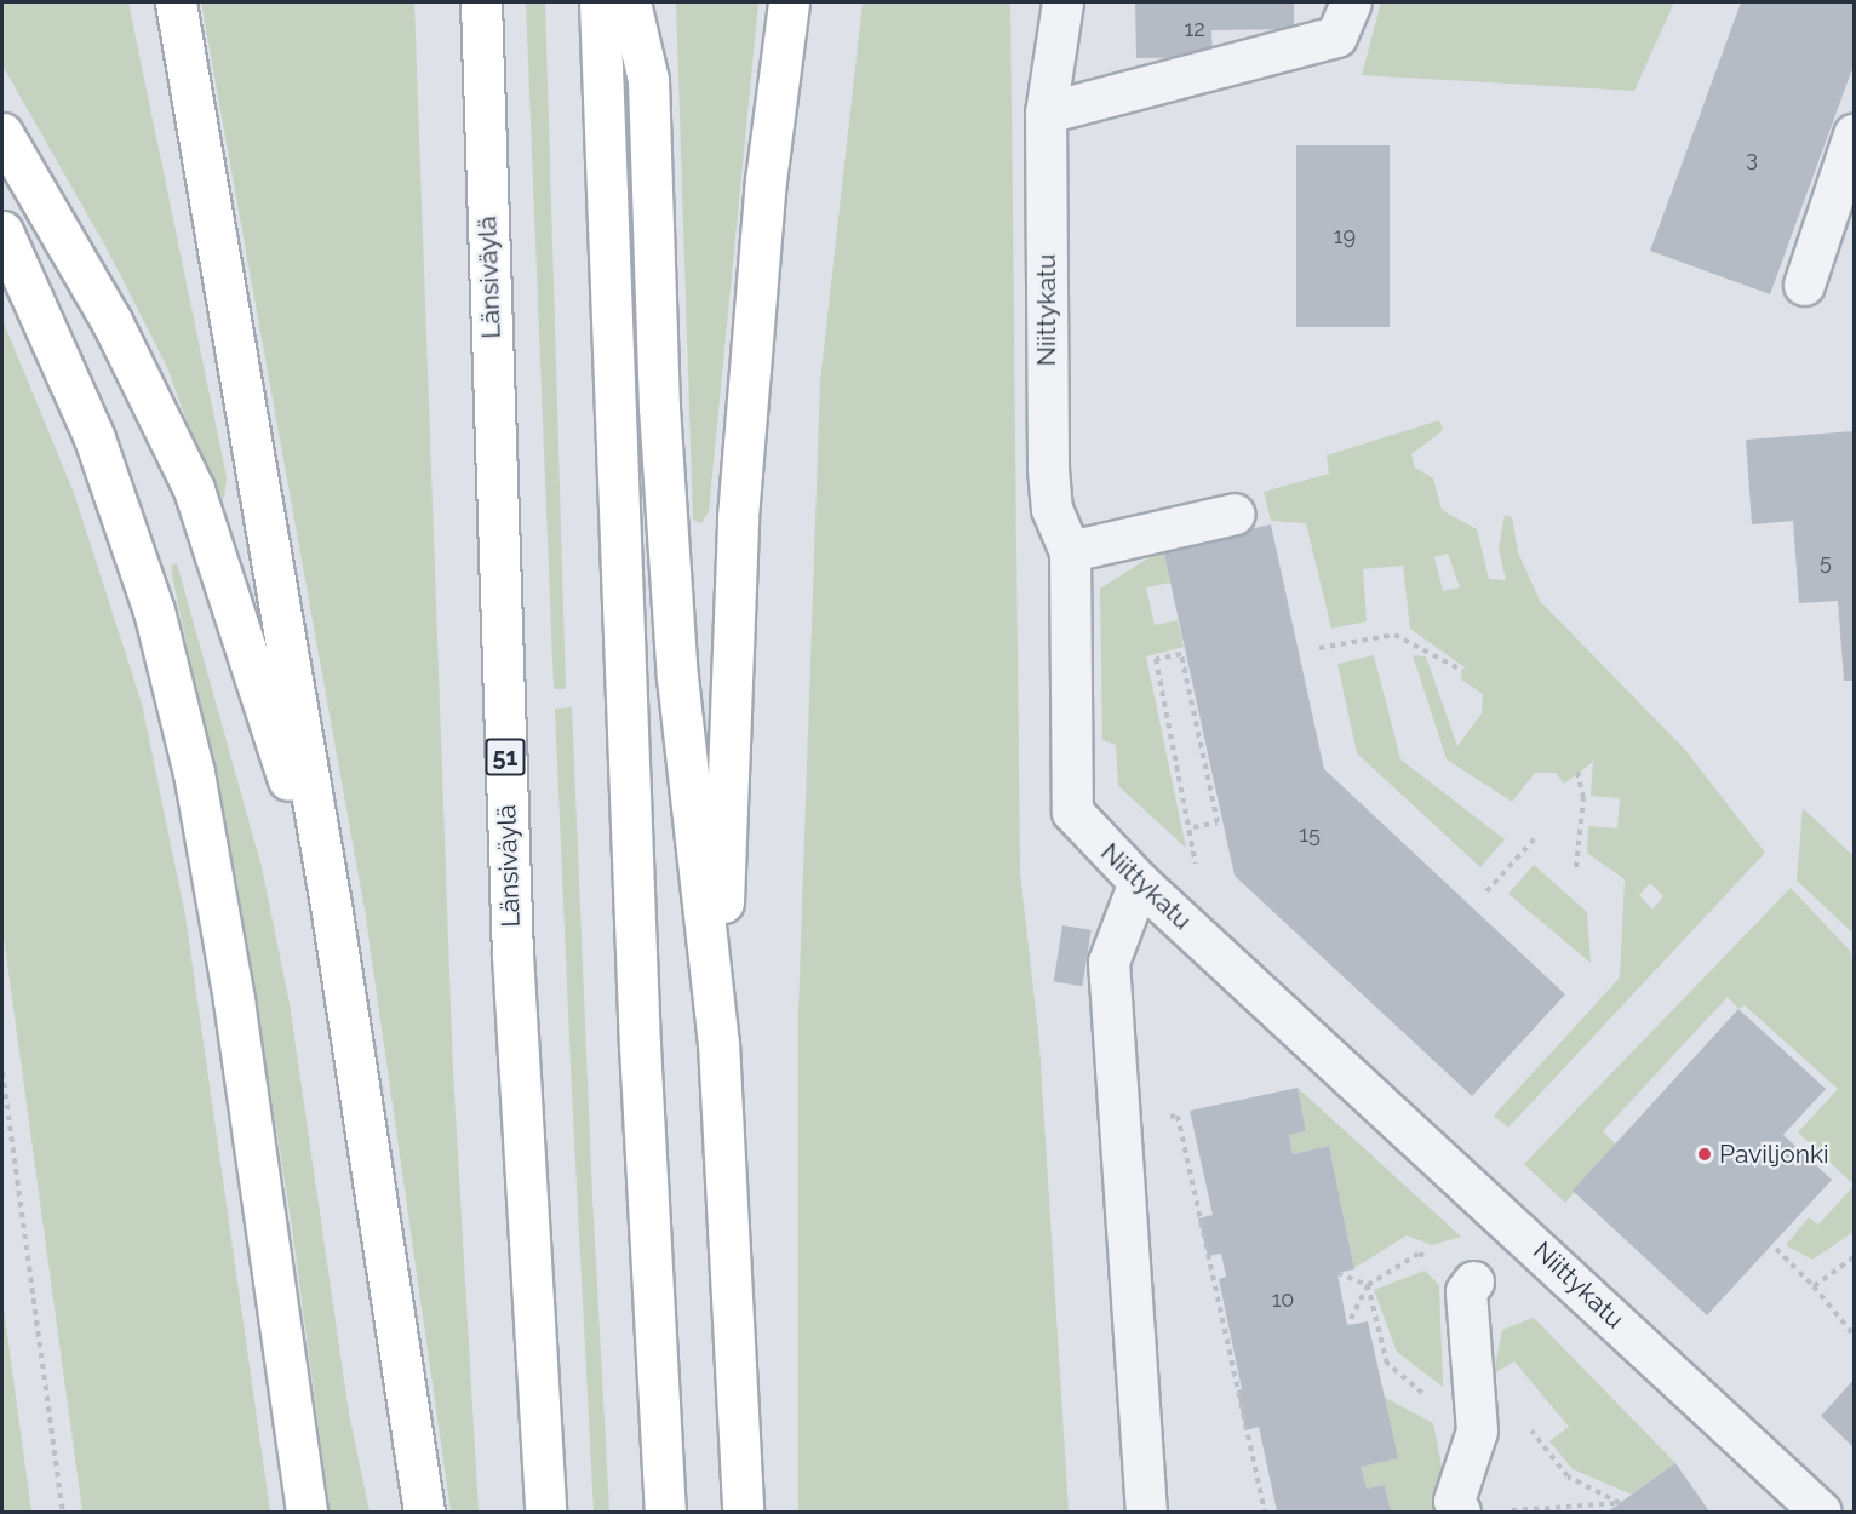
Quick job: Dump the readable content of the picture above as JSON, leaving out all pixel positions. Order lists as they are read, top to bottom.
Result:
{
  "streets": {
    "highway": ["Länsiväylä", "51"],
    "street": ["Niittykatu"]
  },
  "places": ["Paviljonki"],
  "house_numbers": [
    "12",
    "3",
    "19",
    "5",
    "15",
    "10"
  ]
}
